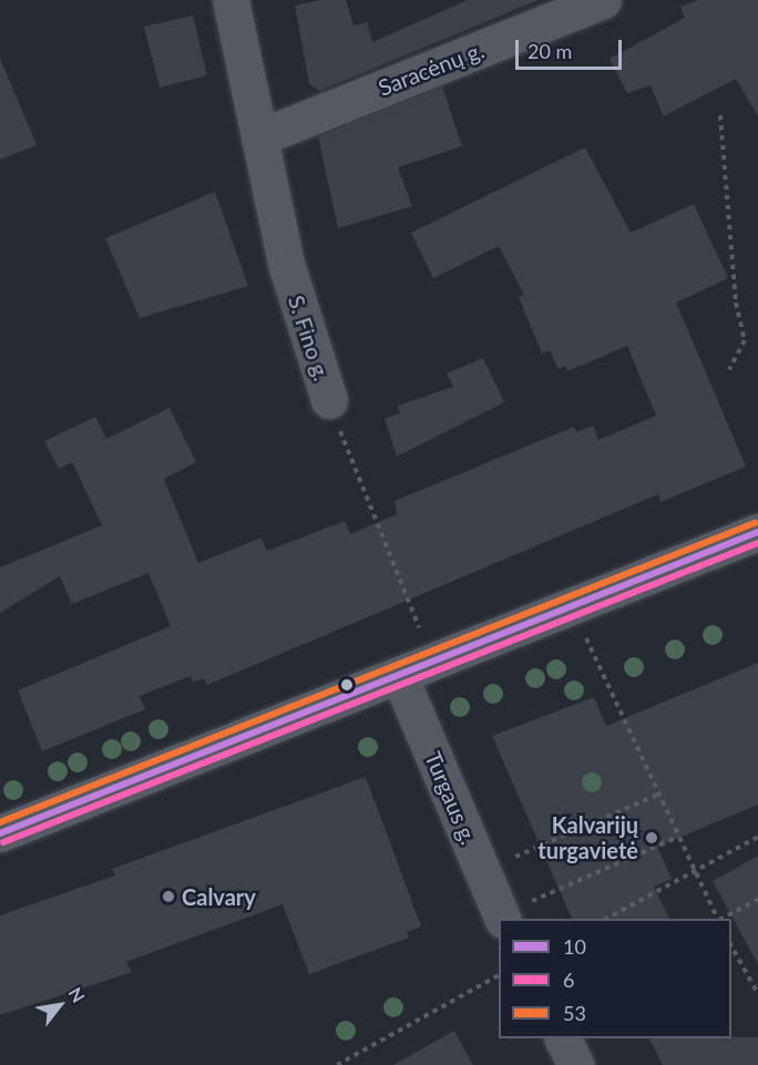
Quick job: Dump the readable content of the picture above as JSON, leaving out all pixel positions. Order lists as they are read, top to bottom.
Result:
{
  "streets": {
    "street": ["Saracėnų g.", "S. Fino g.", "Turgaus g."]
  },
  "crossings": [
    ["Saracėnų g.", "S. Fino g."]
  ],
  "places": ["Kalvarijų turgavietė", "Calvary"],
  "lines": ["transit line 53", "transit line 10", "transit line 6"],
  "legend": ["10", "6", "53"],
  "scale_bar": "20 m",
  "north": "top right"
}
